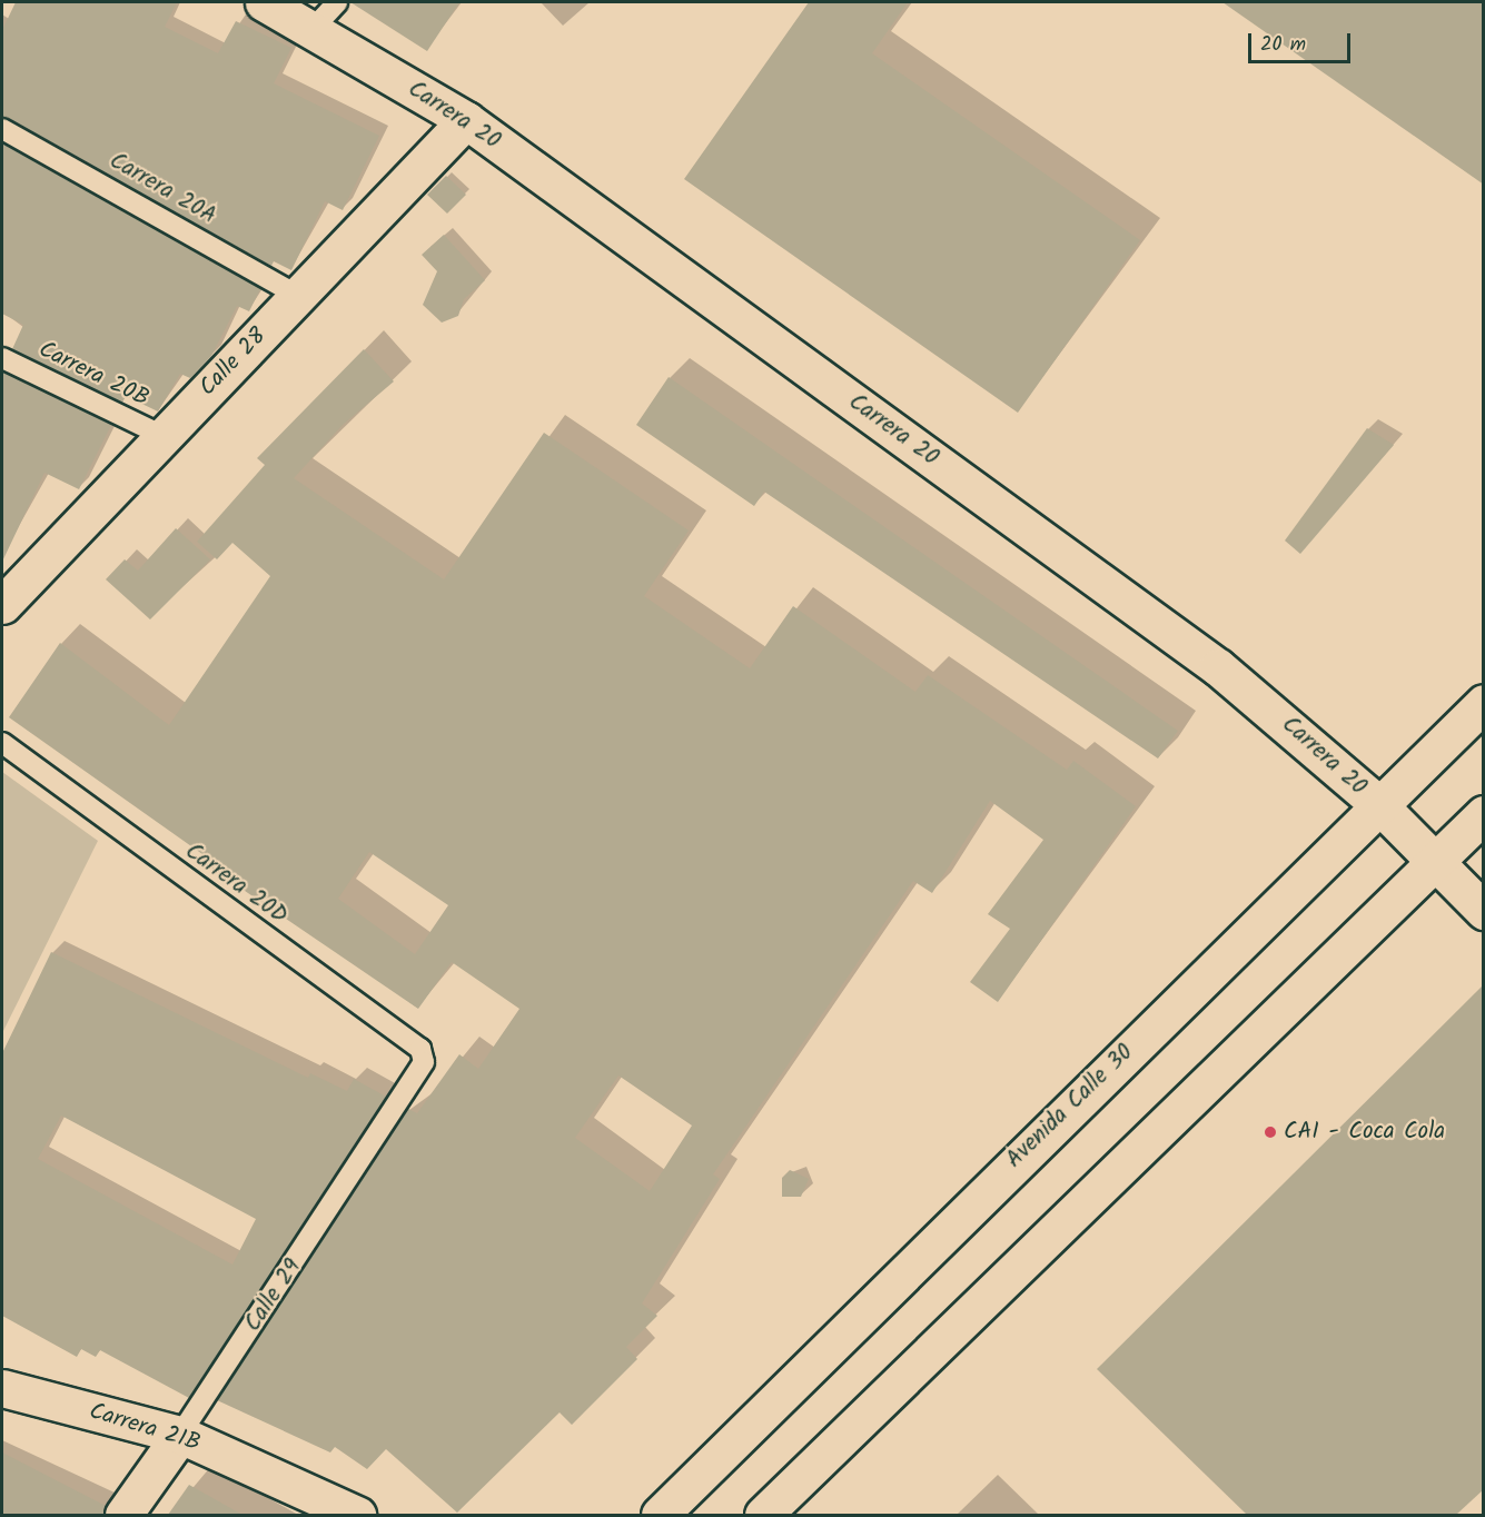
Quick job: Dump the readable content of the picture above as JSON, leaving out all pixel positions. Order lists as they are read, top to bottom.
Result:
{
  "streets": {
    "main road": [
      "Carrera 20",
      "Calle 28",
      "Avenida Calle 30",
      "Calle 29",
      "Carrera 21B"
    ],
    "lane": ["Carrera 20A", "Carrera 20B", "Carrera 20D"]
  },
  "crossings": [
    ["Carrera 20", "Calle 28"],
    ["Carrera 20", "Avenida Calle 30"],
    ["Carrera 20A", "Calle 28"],
    ["Calle 28", "Carrera 20B"],
    ["Carrera 20D", "Calle 29"],
    ["Calle 29", "Carrera 21B"]
  ],
  "places": ["CAI - Coca Cola"],
  "scale_bar": "20 m"
}
